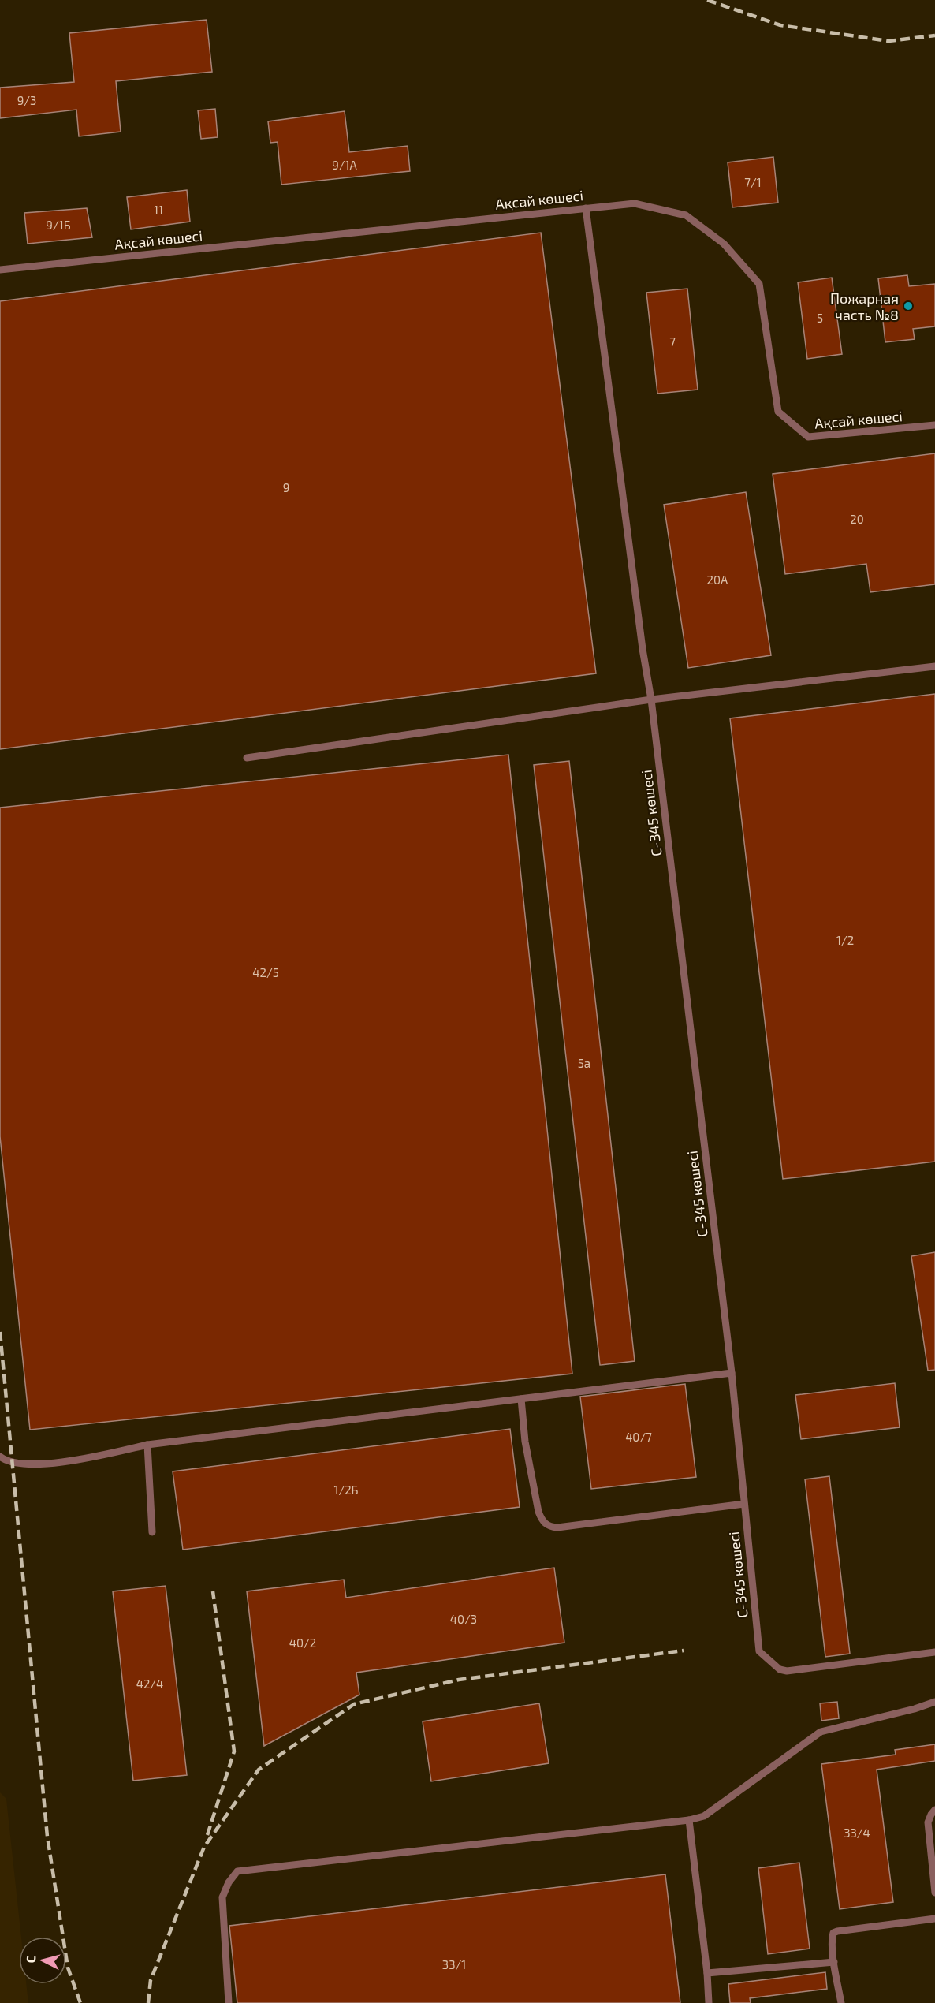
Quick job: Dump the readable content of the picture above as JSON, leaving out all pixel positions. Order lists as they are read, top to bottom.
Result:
{
  "streets": {
    "lane": ["Ақсай көшесі", "С-345 көшесі"]
  },
  "crossings": [
    ["Ақсай көшесі", "С-345 көшесі"]
  ],
  "places": ["Пожарная часть №8"],
  "house_numbers": [
    "9/3",
    "9/1А",
    "7/1",
    "11",
    "9/1Б",
    "5",
    "7",
    "9",
    "20",
    "20А",
    "1/2",
    "42/5",
    "5а",
    "40/7",
    "1/2Б",
    "40/3",
    "40/2",
    "42/4",
    "33/4",
    "33/1"
  ],
  "north": "left"
}
